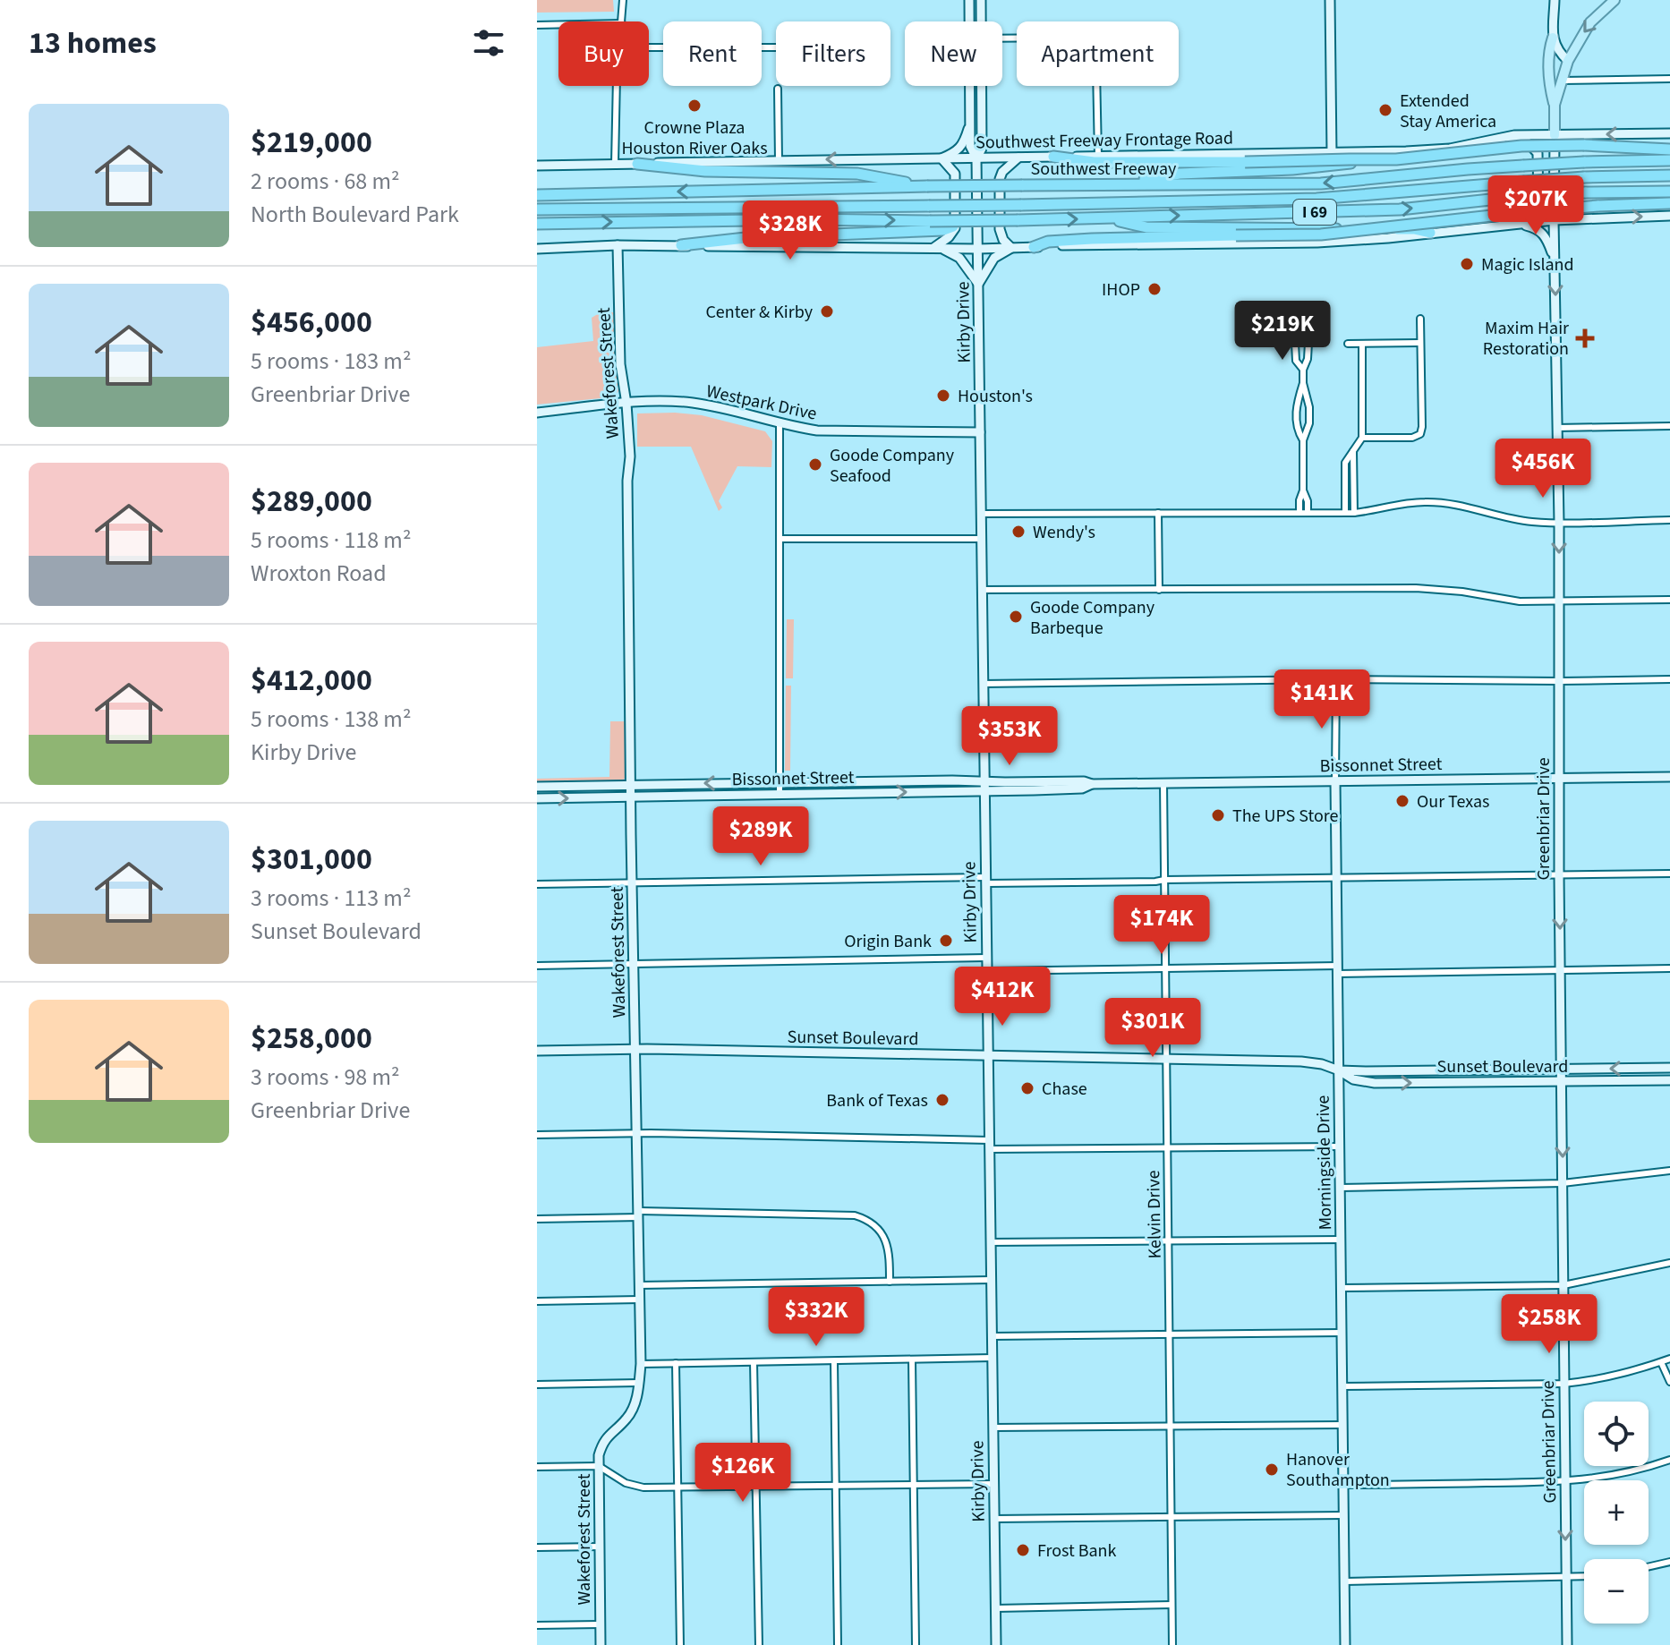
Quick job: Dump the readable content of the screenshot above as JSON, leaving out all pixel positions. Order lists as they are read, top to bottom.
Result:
{
  "streets": {
    "highway": ["Southwest Freeway", "I 69"],
    "main road": [
      "Southwest Freeway Frontage Road",
      "Kirby Drive",
      "Wakeforest Street",
      "Westpark Drive",
      "Bissonnet Street",
      "Greenbriar Drive",
      "Sunset Boulevard",
      "Morningside Drive"
    ],
    "street": ["Kelvin Drive"]
  },
  "crossings": [
    ["Southwest Freeway Frontage Road", "Kirby Drive"],
    ["Southwest Freeway Frontage Road", "Greenbriar Drive"],
    ["Kirby Drive", "Westpark Drive"],
    ["Kirby Drive", "Bissonnet Street"],
    ["Kirby Drive", "Sunset Boulevard"],
    ["Wakeforest Street", "Westpark Drive"],
    ["Wakeforest Street", "Bissonnet Street"],
    ["Wakeforest Street", "Sunset Boulevard"],
    ["Bissonnet Street", "Greenbriar Drive"],
    ["Bissonnet Street", "Morningside Drive"],
    ["Bissonnet Street", "Kelvin Drive"],
    ["Greenbriar Drive", "Sunset Boulevard"],
    ["Sunset Boulevard", "Morningside Drive"],
    ["Sunset Boulevard", "Kelvin Drive"]
  ],
  "one_way": ["Greenbriar Drive"],
  "places": {
    "other": [
      "Crowne Plaza Houston River Oaks",
      "Extended Stay America",
      "Magic Island",
      "IHOP",
      "Center & Kirby",
      "Houston's",
      "Goode Company Seafood",
      "Wendy's",
      "Goode Company Barbeque",
      "Our Texas",
      "The UPS Store",
      "Origin Bank",
      "Chase",
      "Bank of Texas",
      "Hanover Southampton",
      "Frost Bank"
    ],
    "health": ["Maxim Hair Restoration"]
  },
  "page": {
    "heading": "13 homes",
    "chip": [
      "Buy",
      "Rent",
      "Filters",
      "New",
      "Apartment"
    ],
    "list": [
      {
        "name": "$219,000",
        "note": "2 rooms · 68 m² · North Boulevard Park"
      },
      {
        "name": "$456,000",
        "note": "5 rooms · 183 m² · Greenbriar Drive"
      },
      {
        "name": "$289,000",
        "note": "5 rooms · 118 m² · Wroxton Road"
      },
      {
        "name": "$412,000",
        "note": "5 rooms · 138 m² · Kirby Drive"
      },
      {
        "name": "$301,000",
        "note": "3 rooms · 113 m² · Sunset Boulevard"
      },
      {
        "name": "$258,000",
        "note": "3 rooms · 98 m² · Greenbriar Drive"
      }
    ],
    "price": [
      "$207K",
      "$328K",
      "$219K",
      "$456K",
      "$141K",
      "$353K",
      "$289K",
      "$174K",
      "$412K",
      "$301K",
      "$332K",
      "$258K",
      "$126K"
    ],
    "map_buttons": ["+", "−"]
  }
}
